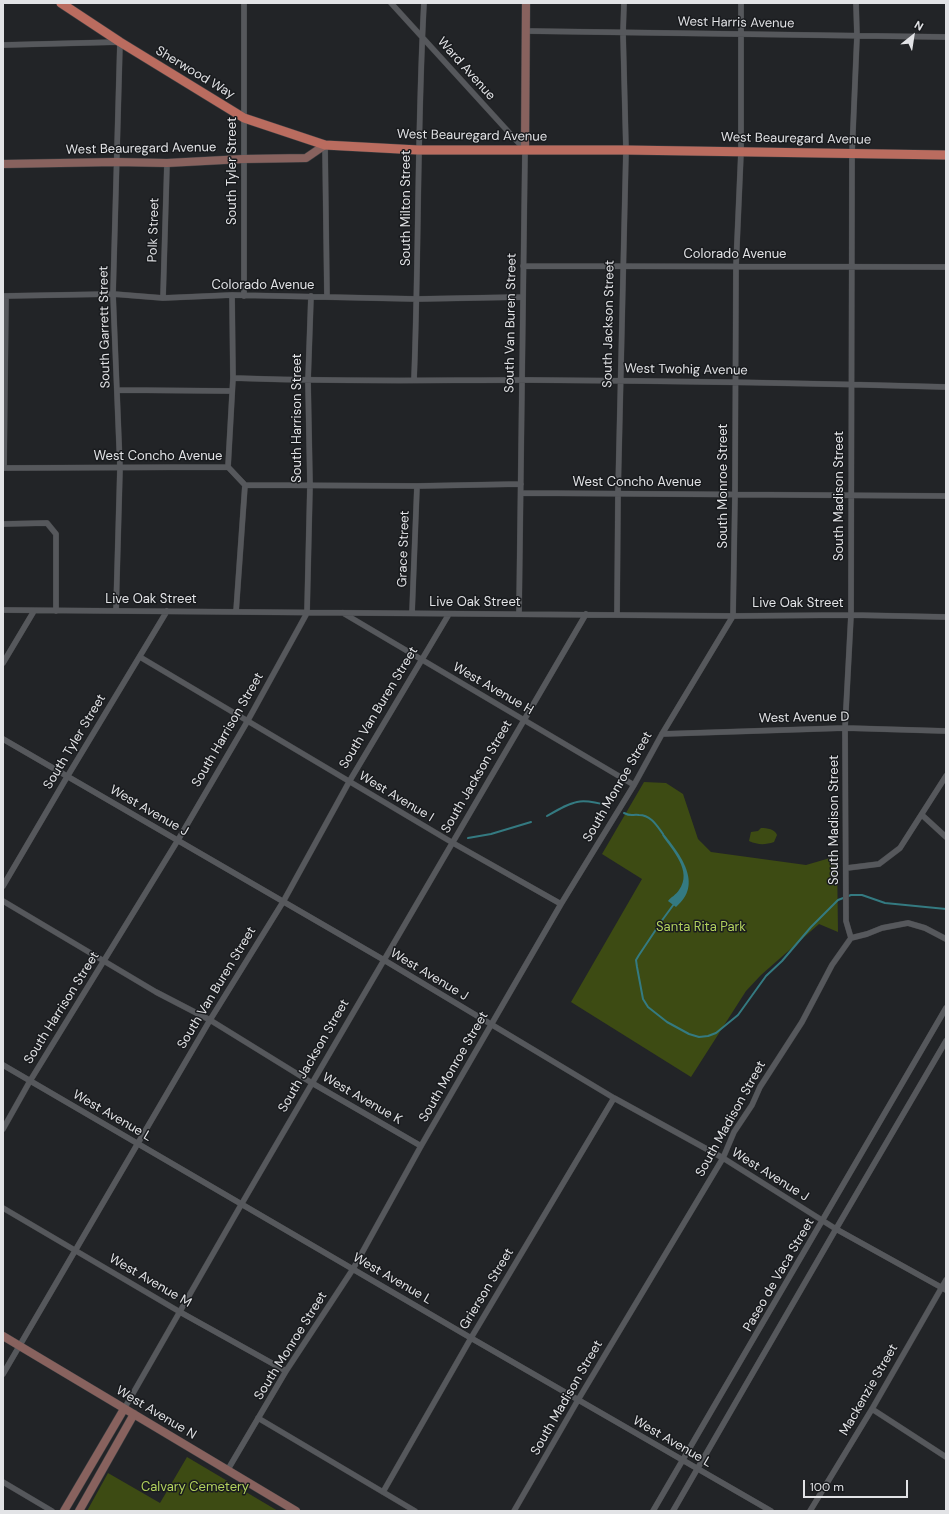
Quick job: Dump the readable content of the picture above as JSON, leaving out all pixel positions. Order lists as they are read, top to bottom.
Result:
{
  "streets": {
    "main road": ["Sherwood Way", "West Beauregard Avenue"],
    "street": [
      "West Harris Avenue",
      "Ward Avenue",
      "South Tyler Street",
      "South Milton Street",
      "Polk Street",
      "Colorado Avenue",
      "South Van Buren Street",
      "South Jackson Street",
      "South Garrett Street",
      "West Twohig Avenue",
      "South Harrison Street",
      "West Concho Avenue",
      "South Monroe Street",
      "South Madison Street",
      "Grace Street",
      "Live Oak Street",
      "West Avenue H",
      "West Avenue D",
      "West Avenue I",
      "West Avenue J",
      "West Avenue K",
      "West Avenue L",
      "Paseo de Vaca Street",
      "West Avenue M",
      "Grierson Street",
      "Mackenzie Street",
      "West Avenue N"
    ]
  },
  "crossings": [
    ["West Harris Avenue", "South Van Buren Street"],
    ["West Harris Avenue", "South Jackson Street"],
    ["West Harris Avenue", "South Monroe Street"],
    ["West Harris Avenue", "South Madison Street"],
    ["Ward Avenue", "West Beauregard Avenue"],
    ["Ward Avenue", "South Milton Street"],
    ["Ward Avenue", "South Van Buren Street"],
    ["Sherwood Way", "West Beauregard Avenue"],
    ["Sherwood Way", "South Tyler Street"],
    ["Sherwood Way", "South Garrett Street"],
    ["West Beauregard Avenue", "South Tyler Street"],
    ["West Beauregard Avenue", "South Milton Street"],
    ["West Beauregard Avenue", "Polk Street"],
    ["West Beauregard Avenue", "South Van Buren Street"],
    ["West Beauregard Avenue", "South Jackson Street"],
    ["West Beauregard Avenue", "South Garrett Street"],
    ["West Beauregard Avenue", "South Monroe Street"],
    ["West Beauregard Avenue", "South Madison Street"],
    ["South Tyler Street", "Colorado Avenue"],
    ["South Tyler Street", "Live Oak Street"],
    ["South Tyler Street", "West Avenue I"],
    ["South Tyler Street", "West Avenue J"],
    ["South Milton Street", "Colorado Avenue"],
    ["South Milton Street", "West Twohig Avenue"],
    ["Polk Street", "Colorado Avenue"],
    ["Colorado Avenue", "South Van Buren Street"],
    ["Colorado Avenue", "South Jackson Street"],
    ["Colorado Avenue", "South Garrett Street"],
    ["Colorado Avenue", "South Harrison Street"],
    ["Colorado Avenue", "South Monroe Street"],
    ["Colorado Avenue", "South Madison Street"],
    ["South Van Buren Street", "West Twohig Avenue"],
    ["South Van Buren Street", "West Concho Avenue"],
    ["South Van Buren Street", "Live Oak Street"],
    ["South Van Buren Street", "West Avenue H"],
    ["South Van Buren Street", "West Avenue I"],
    ["South Van Buren Street", "West Avenue J"],
    ["South Van Buren Street", "West Avenue K"],
    ["South Van Buren Street", "West Avenue L"],
    ["South Van Buren Street", "West Avenue M"],
    ["South Van Buren Street", "West Avenue N"],
    ["South Jackson Street", "West Twohig Avenue"],
    ["South Jackson Street", "West Concho Avenue"],
    ["South Jackson Street", "Live Oak Street"],
    ["South Jackson Street", "West Avenue H"],
    ["South Jackson Street", "West Avenue I"],
    ["South Jackson Street", "West Avenue J"],
    ["South Jackson Street", "West Avenue K"],
    ["South Jackson Street", "West Avenue L"],
    ["South Jackson Street", "West Avenue M"],
    ["South Jackson Street", "West Avenue N"],
    ["South Garrett Street", "West Concho Avenue"],
    ["South Garrett Street", "Live Oak Street"],
    ["West Twohig Avenue", "South Harrison Street"],
    ["West Twohig Avenue", "South Monroe Street"],
    ["West Twohig Avenue", "South Madison Street"],
    ["South Harrison Street", "Live Oak Street"],
    ["South Harrison Street", "West Avenue I"],
    ["South Harrison Street", "West Avenue J"],
    ["South Harrison Street", "West Avenue K"],
    ["South Harrison Street", "West Avenue L"],
    ["West Concho Avenue", "South Monroe Street"],
    ["West Concho Avenue", "South Madison Street"],
    ["South Monroe Street", "Live Oak Street"],
    ["South Monroe Street", "West Avenue H"],
    ["South Monroe Street", "West Avenue D"],
    ["South Monroe Street", "West Avenue I"],
    ["South Monroe Street", "West Avenue J"],
    ["South Monroe Street", "West Avenue K"],
    ["South Monroe Street", "West Avenue L"],
    ["South Monroe Street", "West Avenue M"],
    ["South Monroe Street", "West Avenue N"],
    ["South Madison Street", "Live Oak Street"],
    ["South Madison Street", "West Avenue D"],
    ["South Madison Street", "West Avenue J"],
    ["South Madison Street", "West Avenue L"],
    ["Grace Street", "Live Oak Street"],
    ["Live Oak Street", "West Avenue H"],
    ["West Avenue J", "Paseo de Vaca Street"],
    ["West Avenue J", "Grierson Street"],
    ["West Avenue J", "Mackenzie Street"],
    ["West Avenue L", "Paseo de Vaca Street"],
    ["West Avenue L", "Grierson Street"]
  ],
  "parks": ["Santa Rita Park", "Calvary Cemetery"],
  "scale_bar": "100 m",
  "north": "top right"
}
